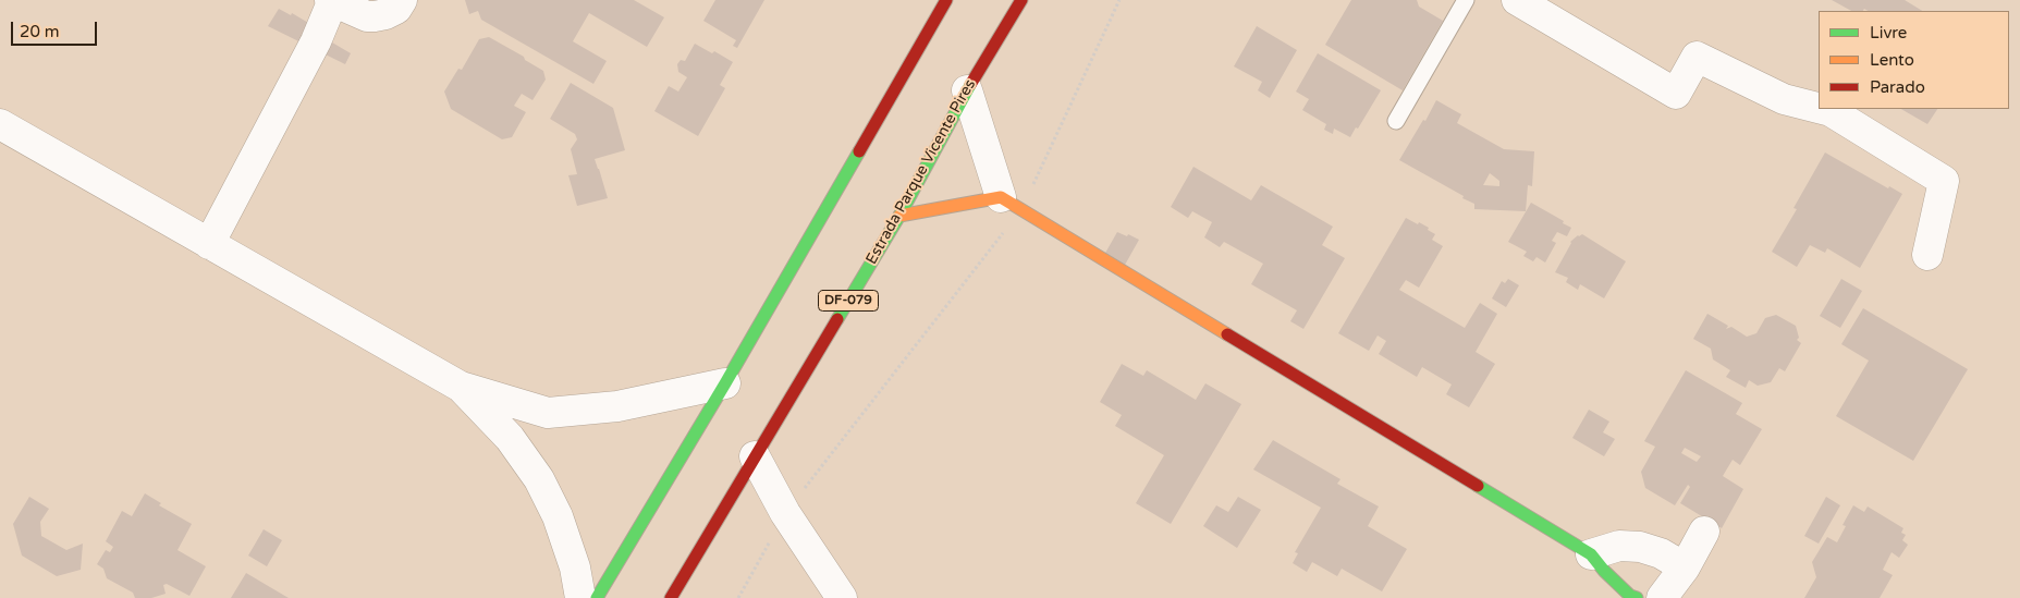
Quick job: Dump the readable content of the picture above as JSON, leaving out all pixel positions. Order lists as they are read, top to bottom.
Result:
{
  "streets": {
    "main road": ["Estrada Parque Vicente Pires", "DF-079"]
  },
  "legend": ["Livre", "Lento", "Parado"],
  "scale_bar": "20 m"
}
